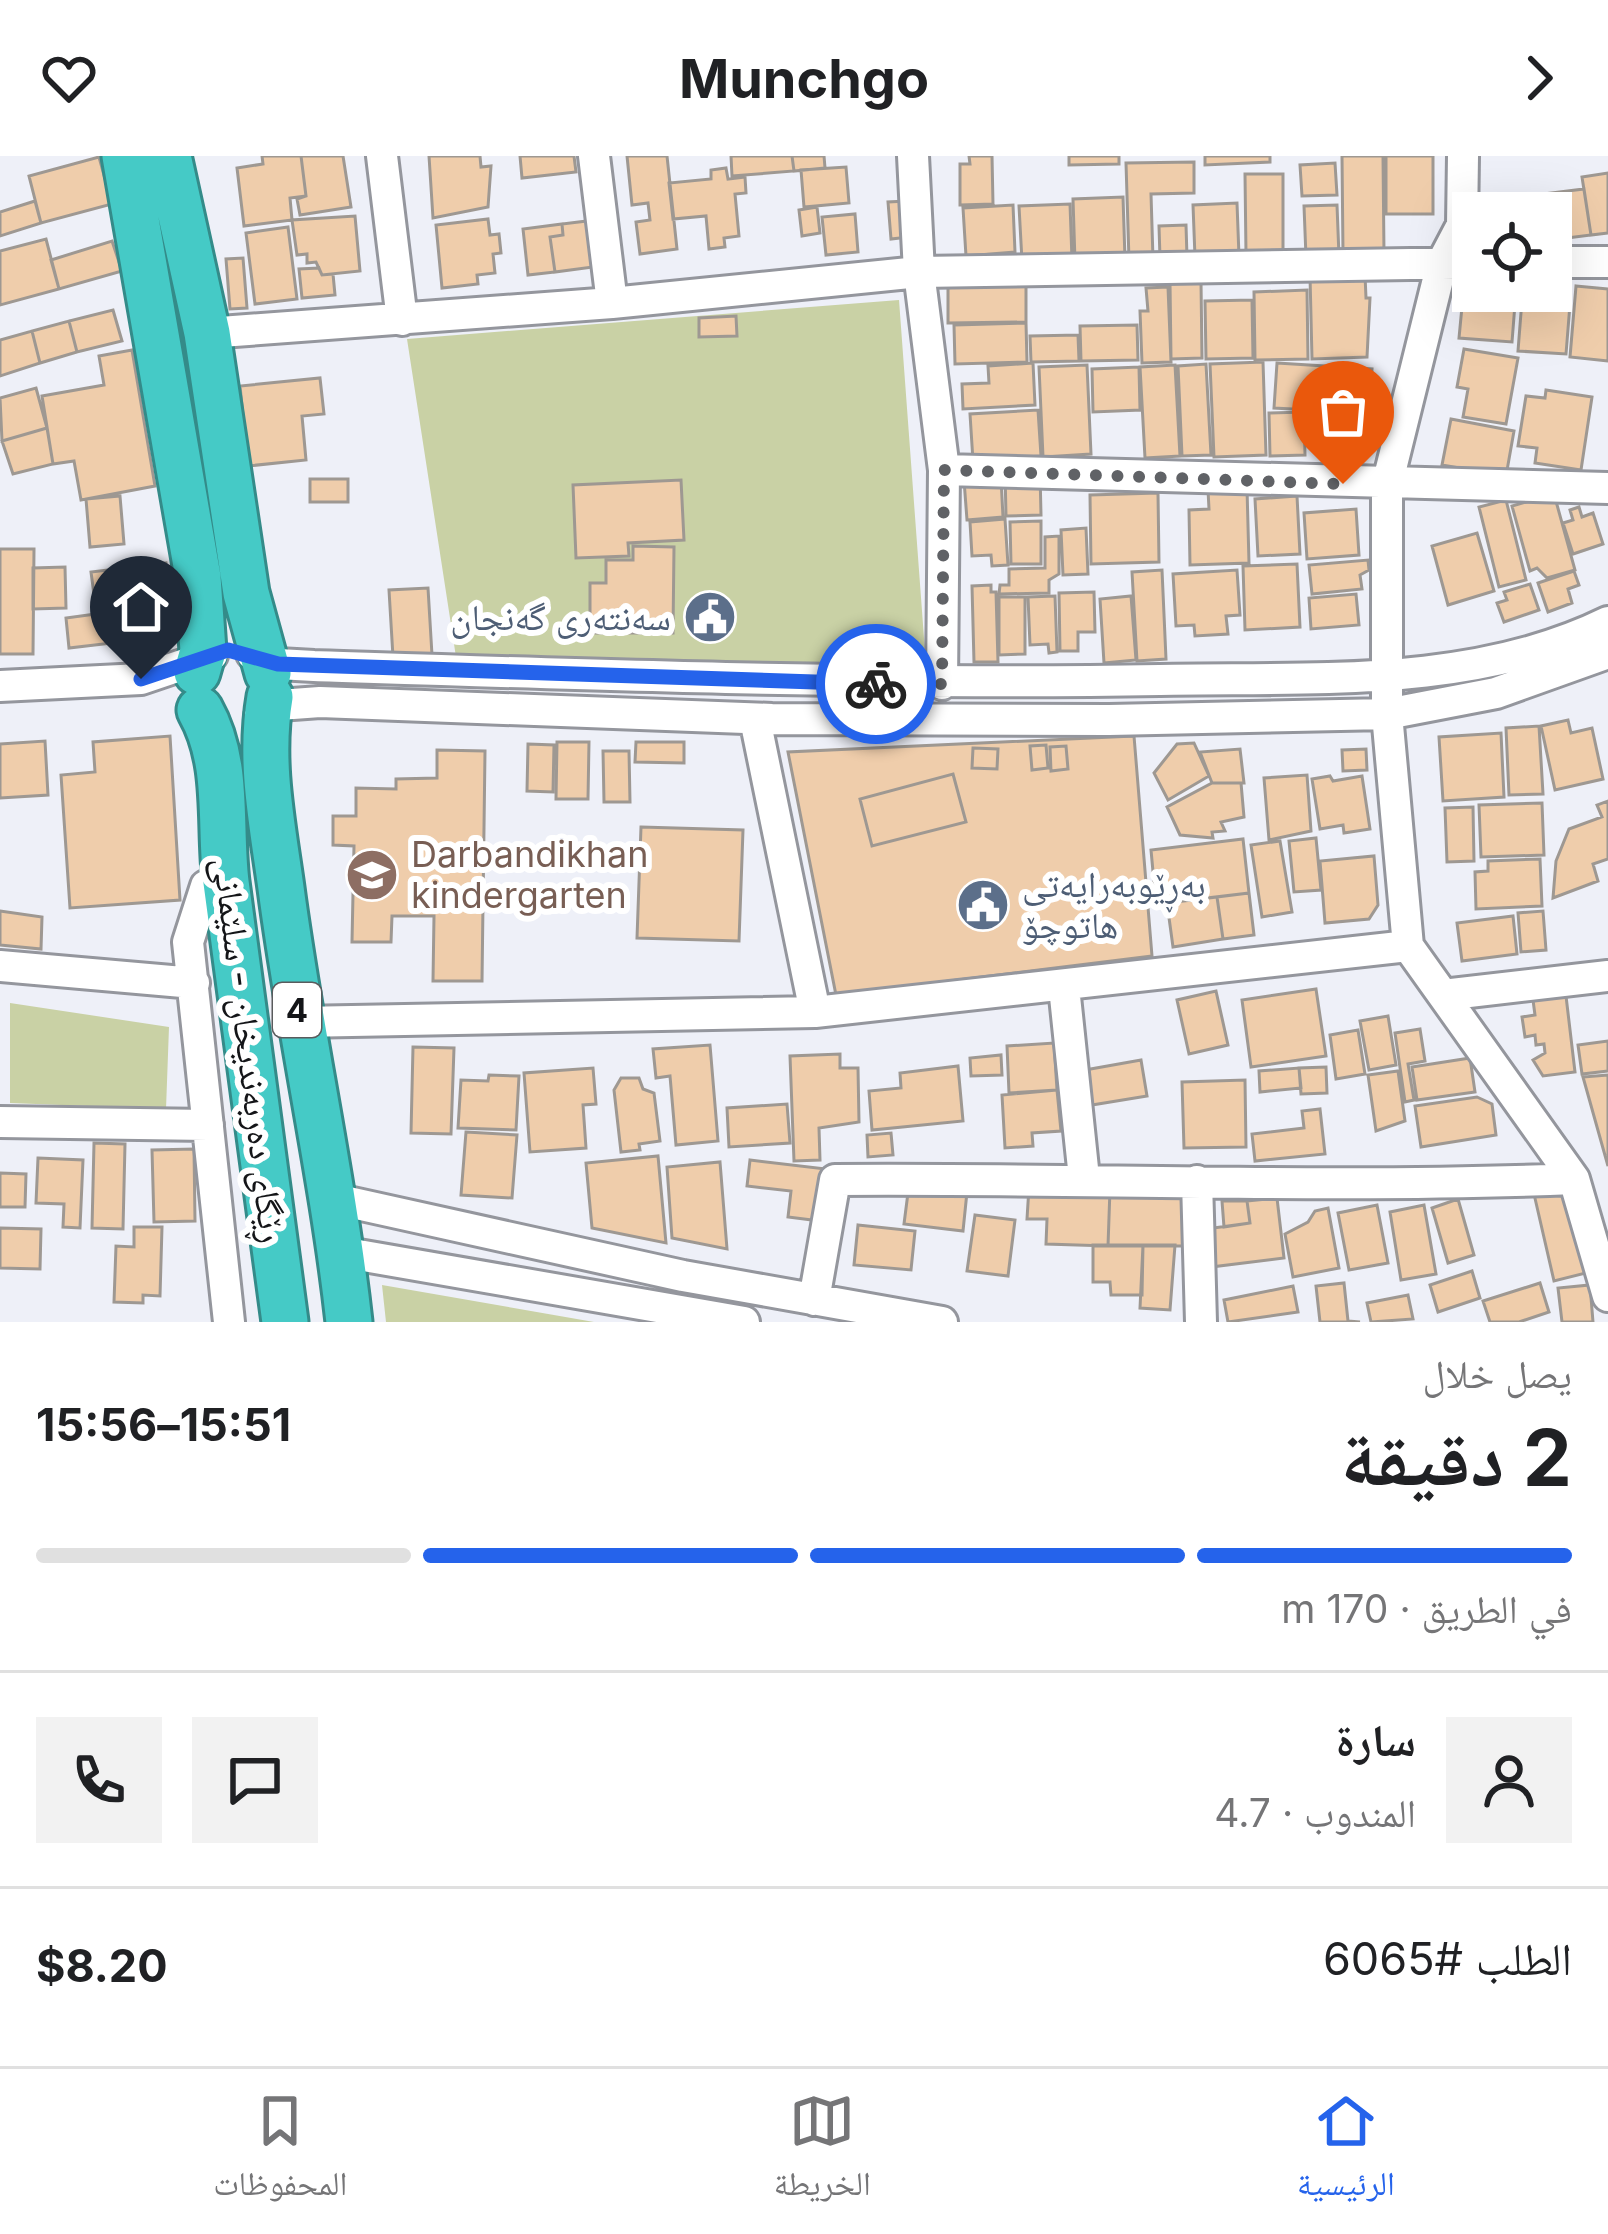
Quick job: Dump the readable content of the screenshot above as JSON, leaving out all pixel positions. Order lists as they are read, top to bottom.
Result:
{
  "streets": {
    "highway": ["4", "ڕێگای دەربەندیخان - سلێمانی"]
  },
  "crossings": [
    ["4", "ڕێگای دەربەندیخان - سلێمانی"]
  ],
  "places": {
    "public building": ["سەنتەری گەنجان", "بەڕێوبەرایەتی هاتوچۆ"],
    "school or university": ["Darbandikhan kindergarten"]
  },
  "page": {
    "header": "Munchgo",
    "heading": ["2 دقيقة", "يصل خلال", "15:51–15:56"],
    "panel": [
      "سارة",
      "المندوب · 4.7",
      "الطلب #6065",
      "$8.20"
    ],
    "bar": "في الطريق · 170 m",
    "tabs": ["الرئيسية", "الخريطة", "المحفوظات"]
  }
}
